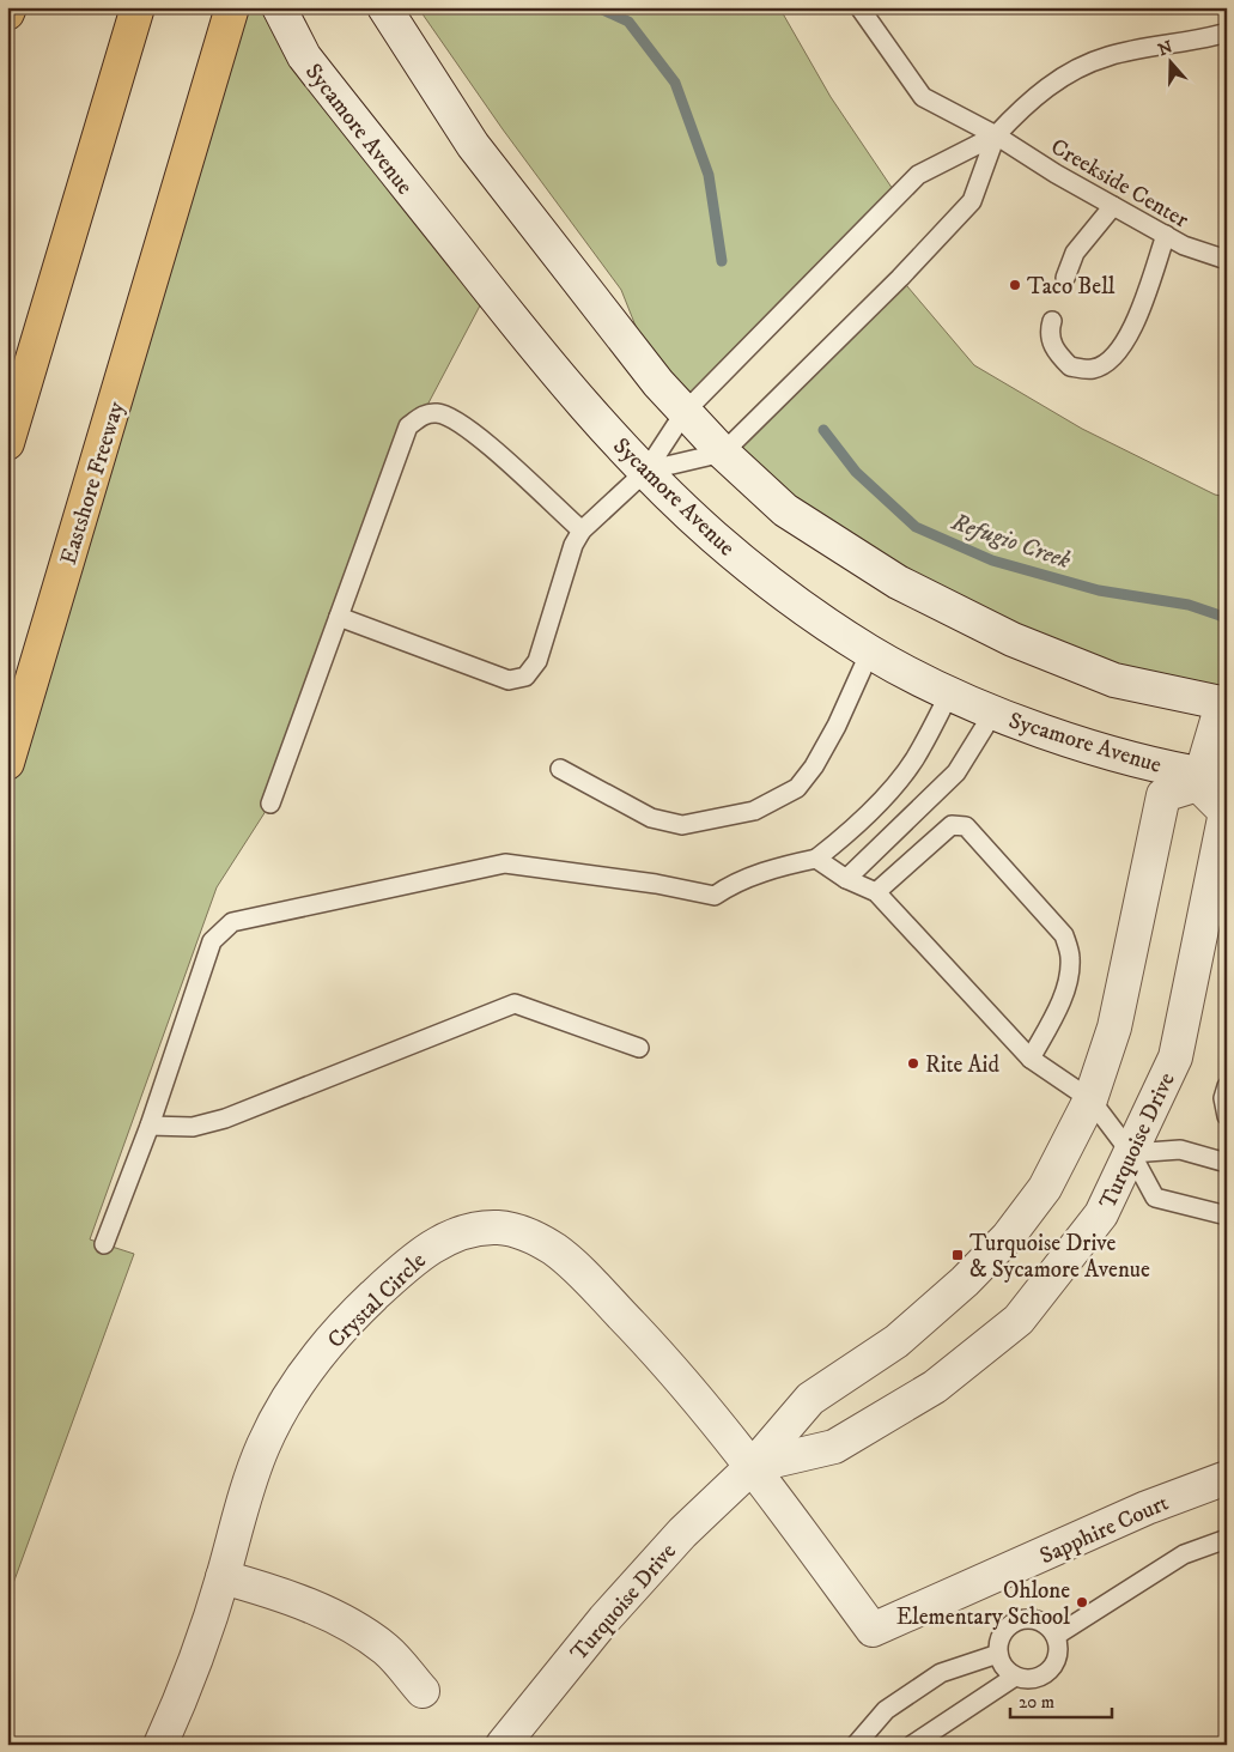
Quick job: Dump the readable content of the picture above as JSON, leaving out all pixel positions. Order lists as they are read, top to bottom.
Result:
{
  "streets": {
    "highway": ["Eastshore Freeway"],
    "street": [
      "Sycamore Avenue",
      "Turquoise Drive",
      "Crystal Circle",
      "Sapphire Court"
    ],
    "lane": ["Creekside Center"]
  },
  "crossings": [
    ["Sycamore Avenue", "Turquoise Drive"],
    ["Turquoise Drive", "Crystal Circle"],
    ["Turquoise Drive", "Sapphire Court"],
    ["Crystal Circle", "Sapphire Court"]
  ],
  "water": ["Refugio Creek"],
  "places": {
    "other": ["Taco Bell", "Rite Aid", "Ohlone Elementary School"],
    "transit": ["Turquoise Drive & Sycamore Avenue"]
  },
  "scale_bar": "20 m",
  "north": "top"
}
